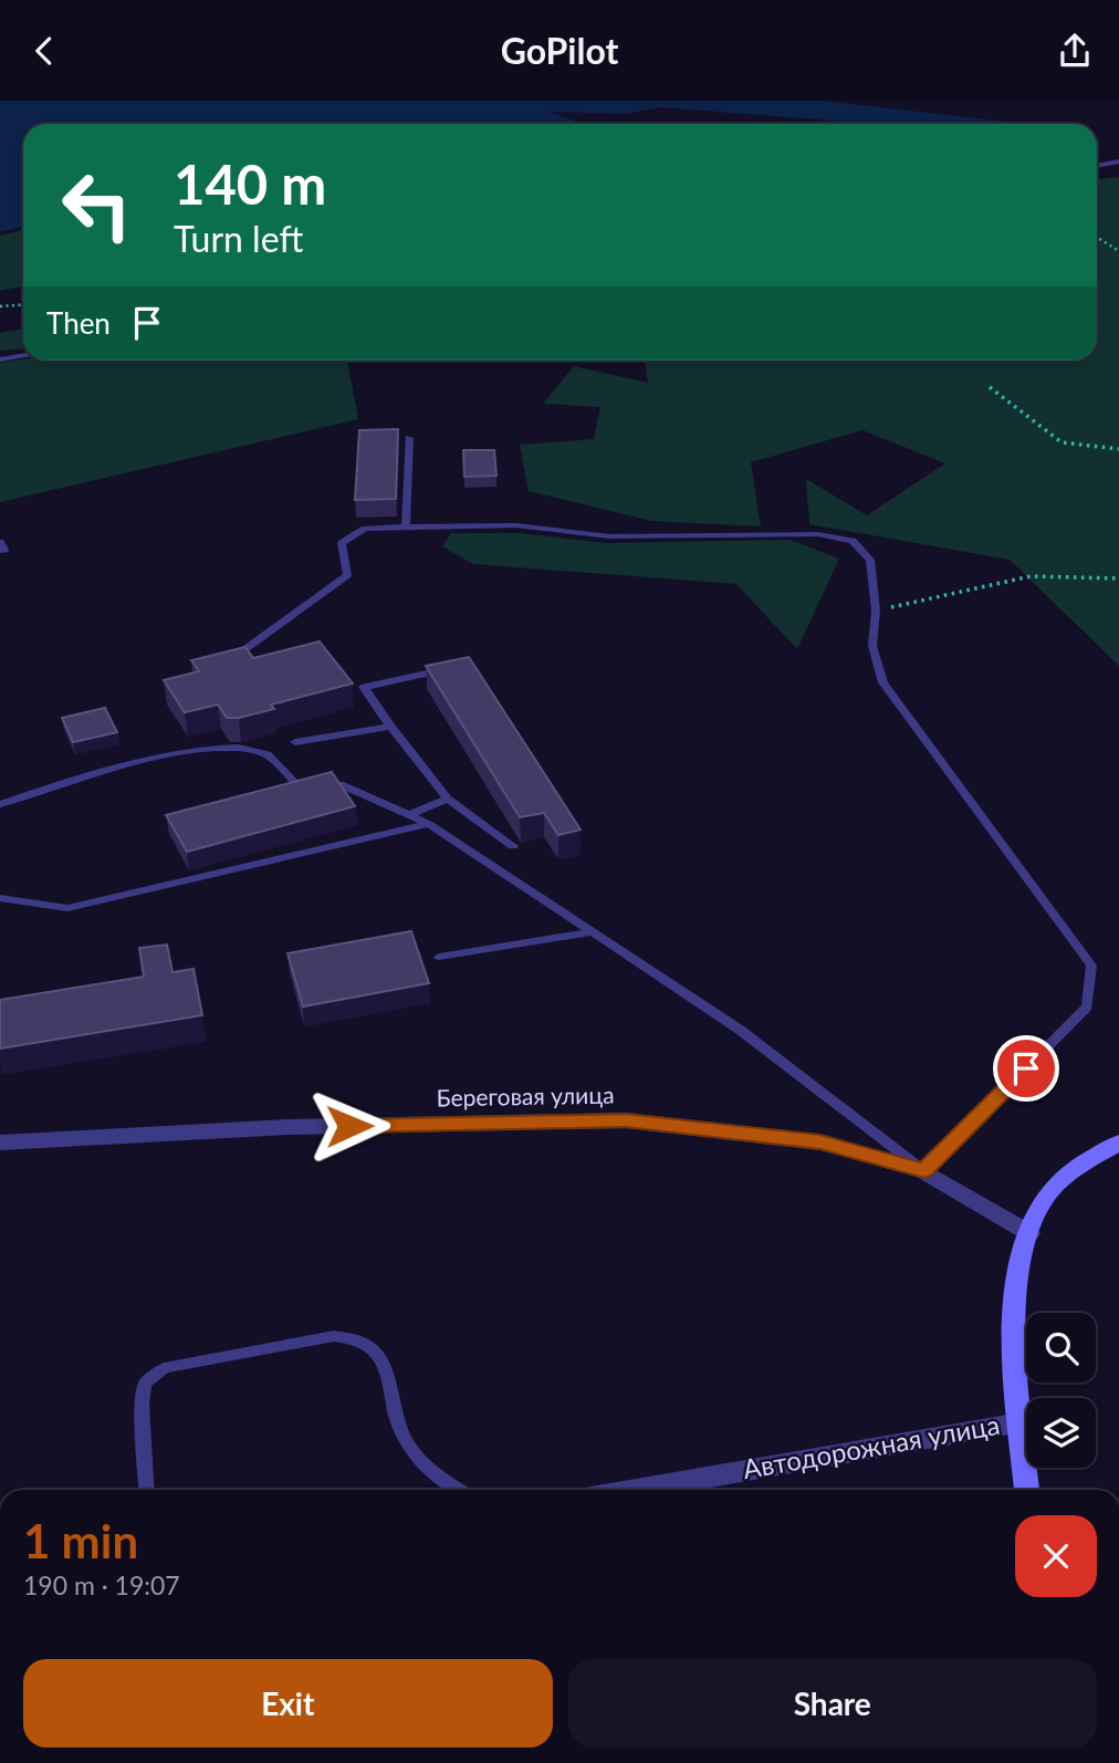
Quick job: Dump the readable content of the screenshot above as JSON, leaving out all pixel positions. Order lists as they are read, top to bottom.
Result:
{
  "streets": {
    "street": ["Береговая улица", "Автодорожная улица"]
  },
  "page": {
    "header": "GoPilot",
    "turn": ["140 m", "Turn left"],
    "then": "Then",
    "heading": ["1 min", "190 m · 19:07"],
    "buttons": ["Exit", "Share"]
  }
}
